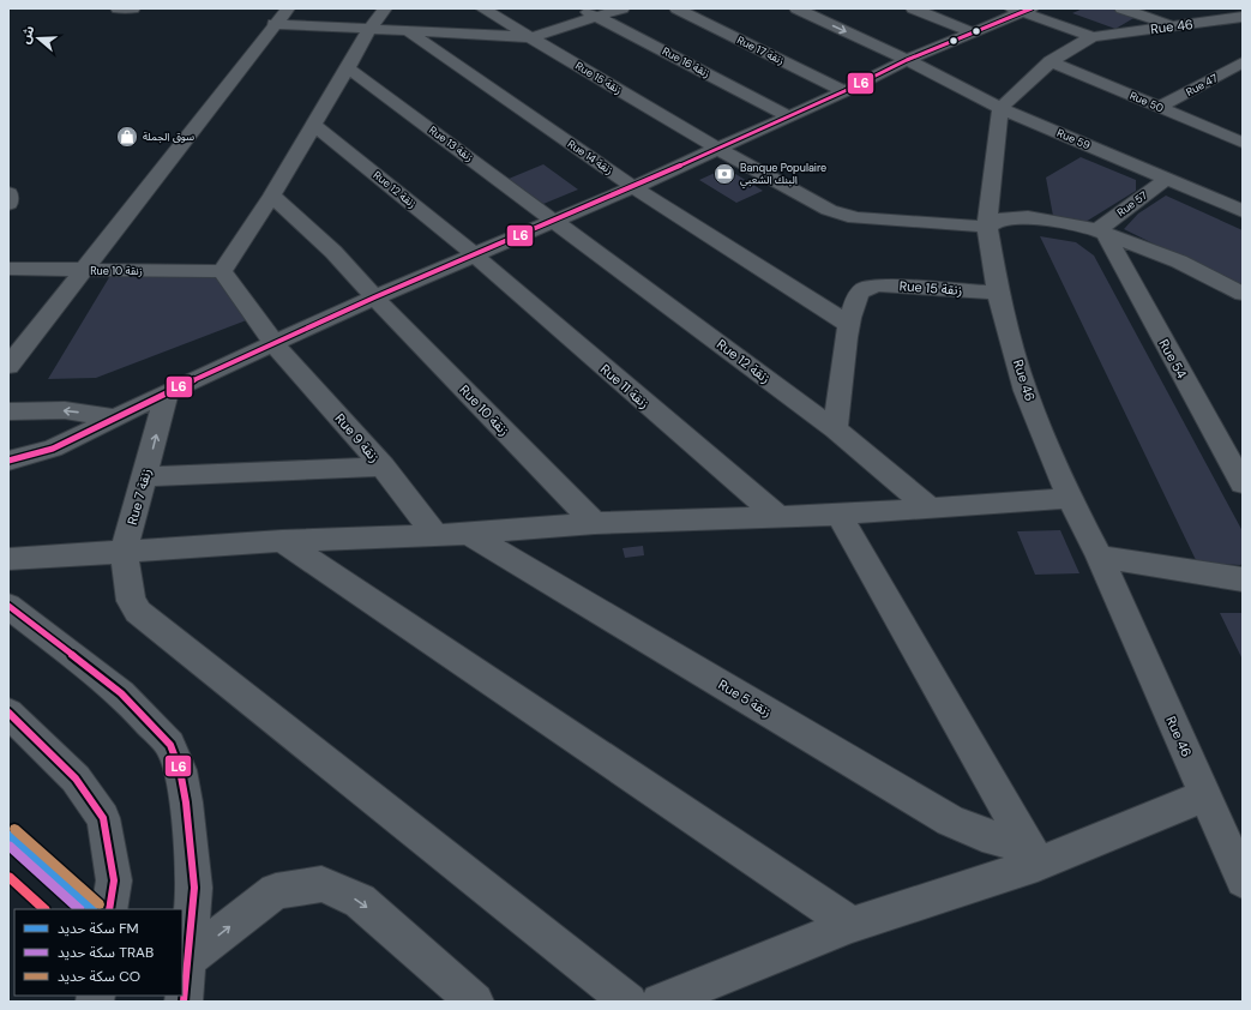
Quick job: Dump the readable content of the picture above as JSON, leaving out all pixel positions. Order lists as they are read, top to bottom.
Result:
{
  "streets": {
    "street": [
      "Rue 46",
      "Rue 17 زنقة",
      "Rue 16 زنقة",
      "Rue 15 زنقة",
      "Rue 47",
      "Rue 50",
      "Rue 59",
      "Rue 13 زنقة",
      "Rue 14 زنقة",
      "Rue 12 زنقة",
      "Rue 57",
      "Rue 10 زنقة",
      "Rue 54",
      "Rue 11 زنقة",
      "Rue 9 زنقة",
      "Rue 7 زنقة",
      "Rue 5 زنقة"
    ]
  },
  "crossings": [
    ["Rue 46", "Rue 15 زنقة"],
    ["Rue 46", "Rue 50"],
    ["Rue 46", "Rue 59"],
    ["Rue 15 زنقة", "Rue 14 زنقة"],
    ["Rue 47", "Rue 50"],
    ["Rue 59", "Rue 57"],
    ["Rue 13 زنقة", "Rue 12 زنقة"],
    ["Rue 12 زنقة", "Rue 11 زنقة"],
    ["Rue 57", "Rue 54"]
  ],
  "places": {
    "shop": ["سوق الجملة"],
    "bank": ["Banque Populaire البنك الشعبي"]
  },
  "lines": [
    "transit line L6",
    "rail line CO",
    "rail line FM",
    "rail line TRAB"
  ],
  "legend": ["سكة حديد FM", "سكة حديد TRAB", "سكة حديد CO"],
  "north": "left"
}
